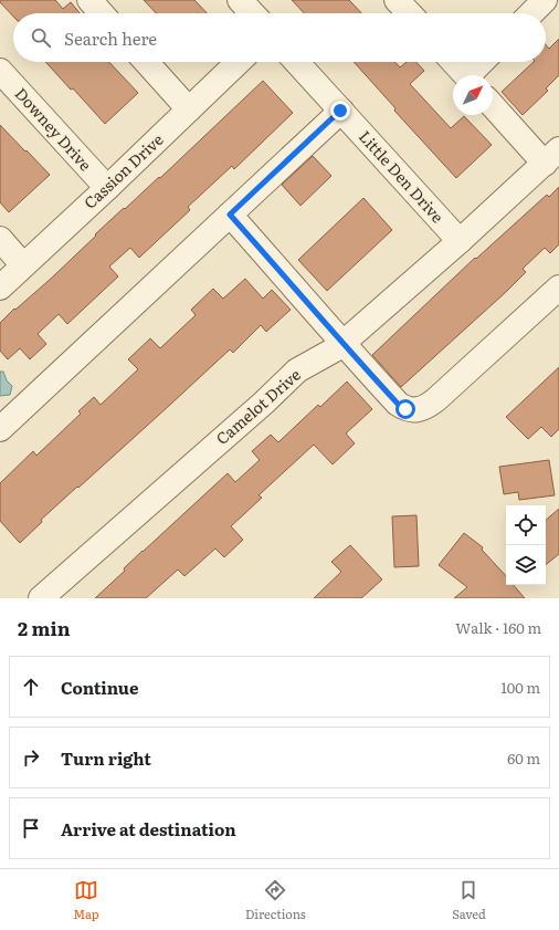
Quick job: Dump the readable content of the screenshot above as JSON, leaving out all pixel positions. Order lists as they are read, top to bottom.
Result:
{
  "streets": {
    "street": [
      "Downey Drive",
      "Cassion Drive",
      "Little Den Drive",
      "Camelot Drive"
    ]
  },
  "crossings": [
    ["Downey Drive", "Cassion Drive"],
    ["Little Den Drive", "Camelot Drive"]
  ],
  "north": "top right",
  "page": {
    "search": "Search here",
    "heading": ["2 min", "Walk · 160 m"],
    "list": [
      ["Continue", "100 m"],
      ["Turn right", "60 m"],
      "Arrive at destination"
    ],
    "nav": ["Map", "Directions", "Saved"]
  }
}
